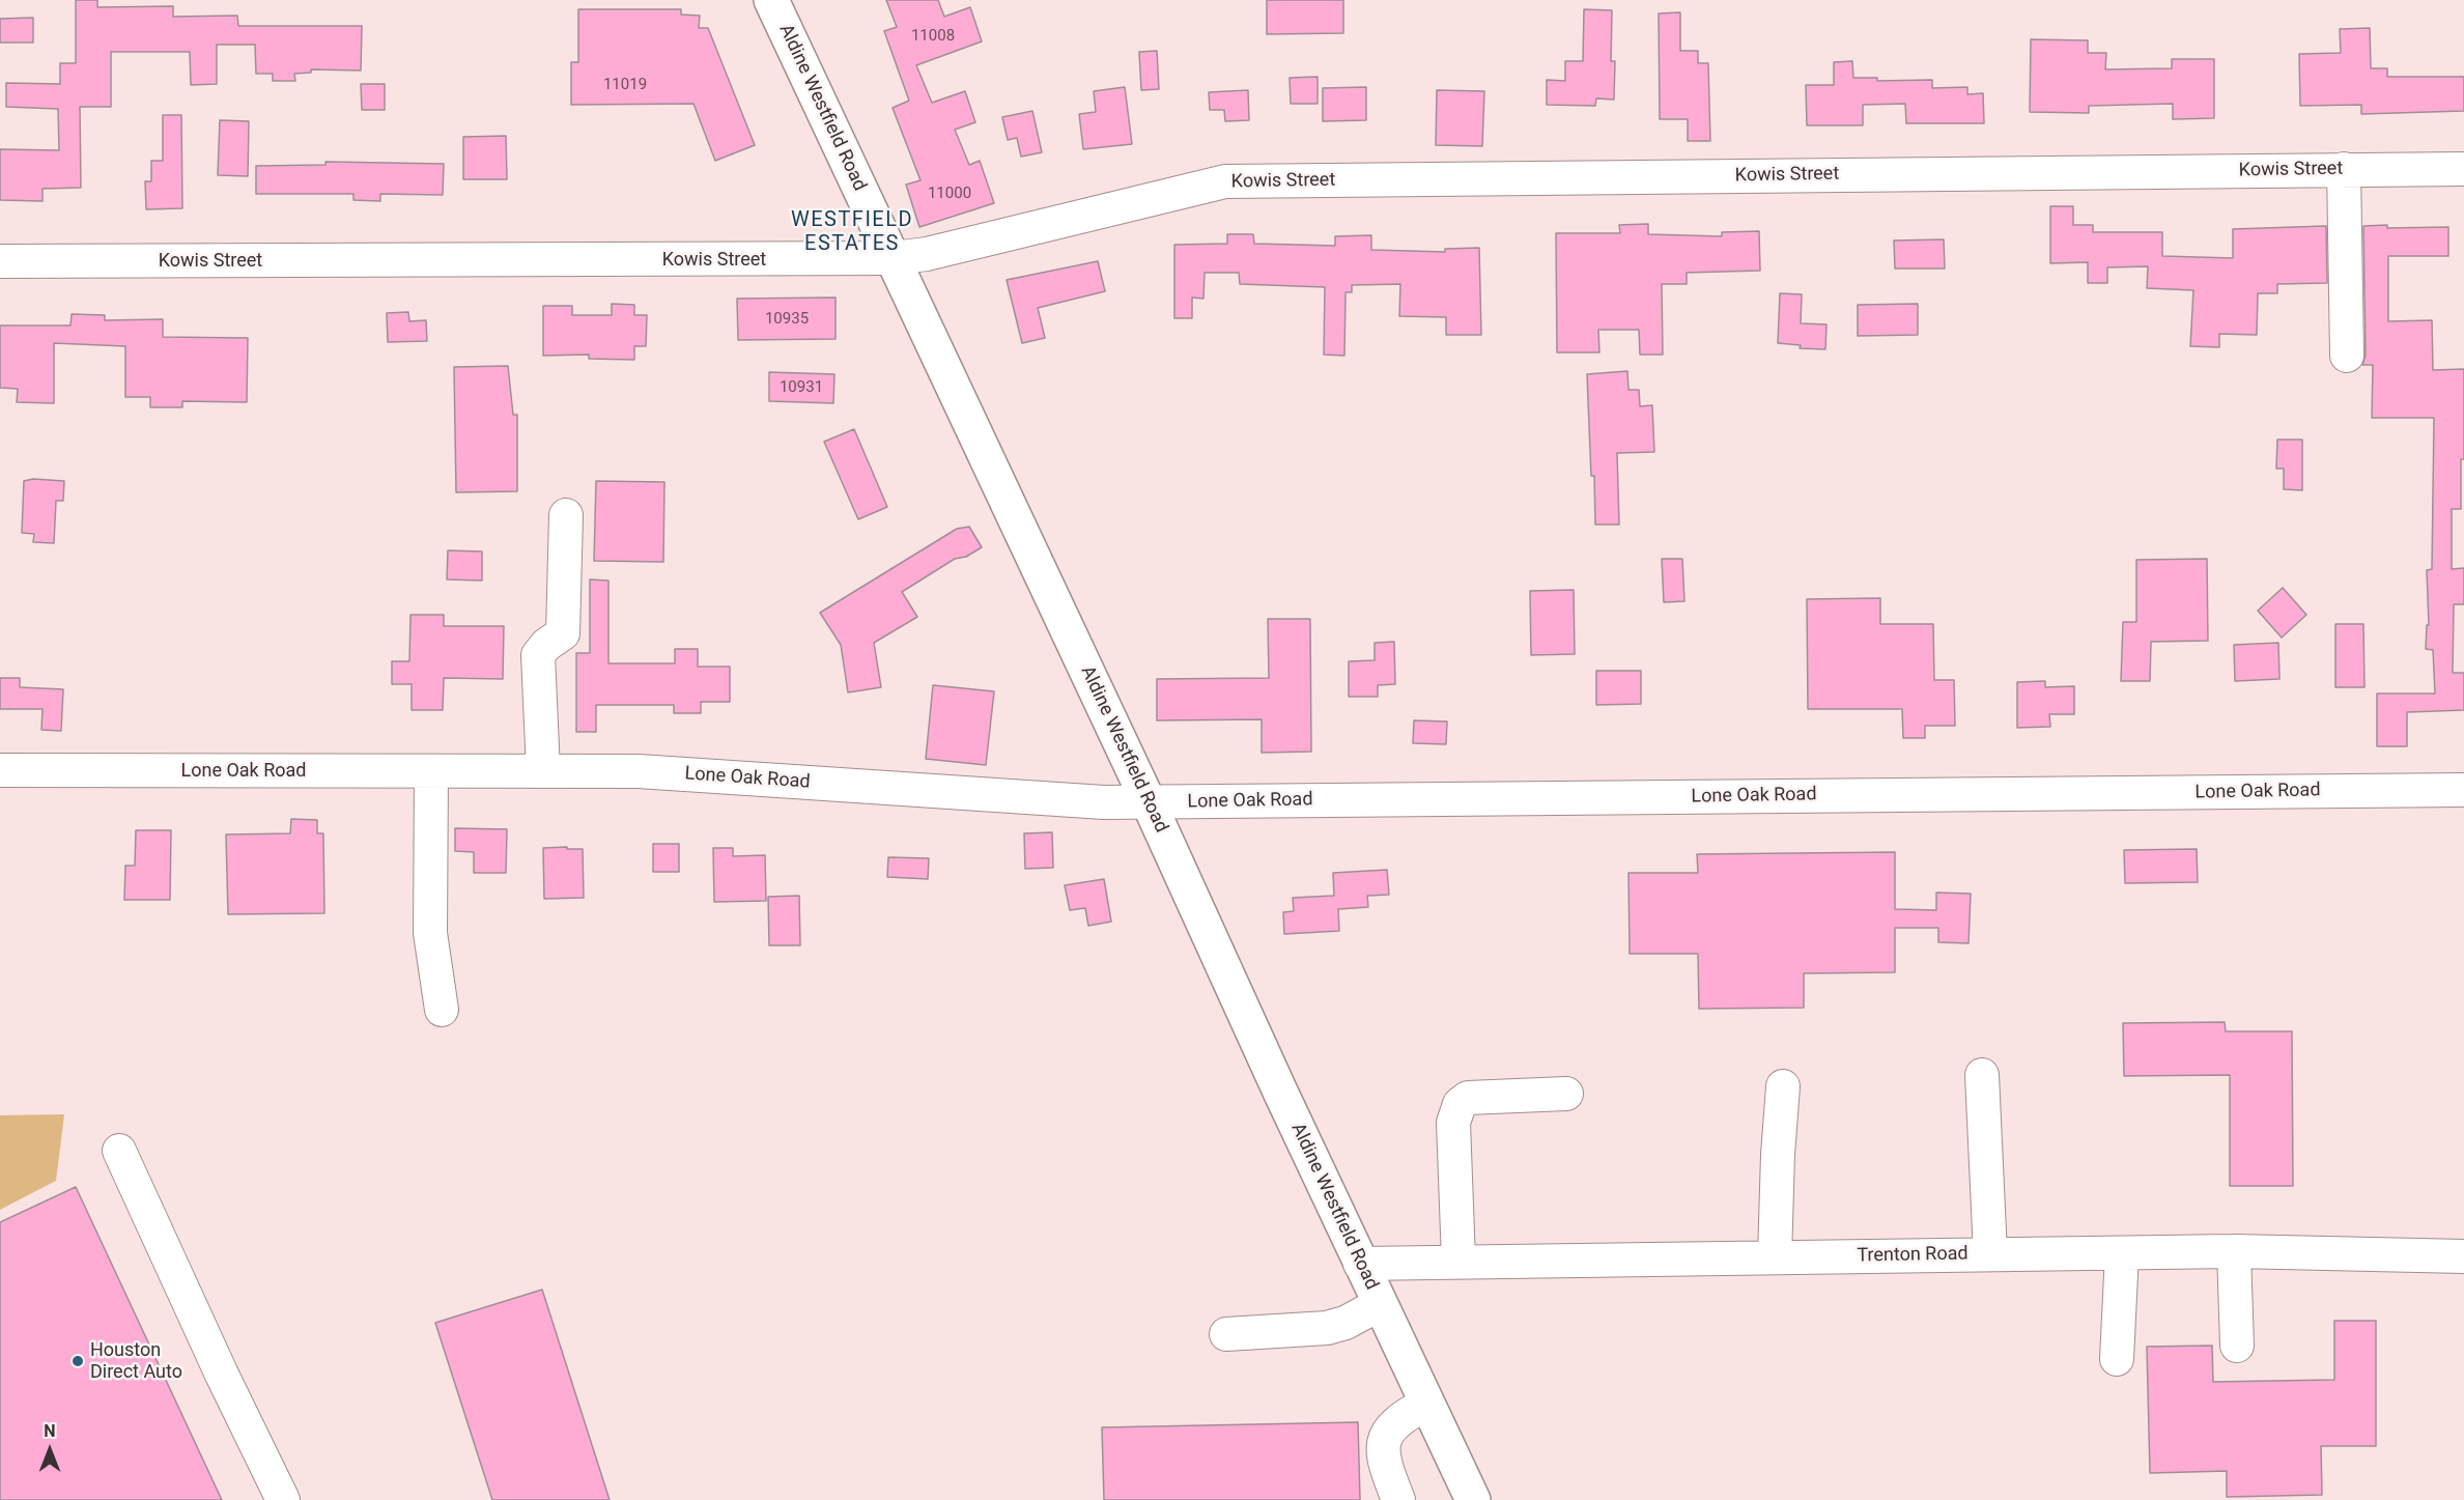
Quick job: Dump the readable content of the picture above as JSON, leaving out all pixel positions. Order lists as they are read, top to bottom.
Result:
{
  "streets": {
    "main road": ["Aldine Westfield Road"],
    "street": ["Kowis Street", "Lone Oak Road", "Trenton Road"]
  },
  "crossings": [
    ["Aldine Westfield Road", "Kowis Street"],
    ["Aldine Westfield Road", "Lone Oak Road"],
    ["Aldine Westfield Road", "Trenton Road"]
  ],
  "districts": ["WESTFIELD ESTATES"],
  "places": ["Houston Direct Auto"],
  "house_numbers": [
    "11008",
    "11019",
    "11000",
    "10935",
    "10931"
  ],
  "north": "top"
}
